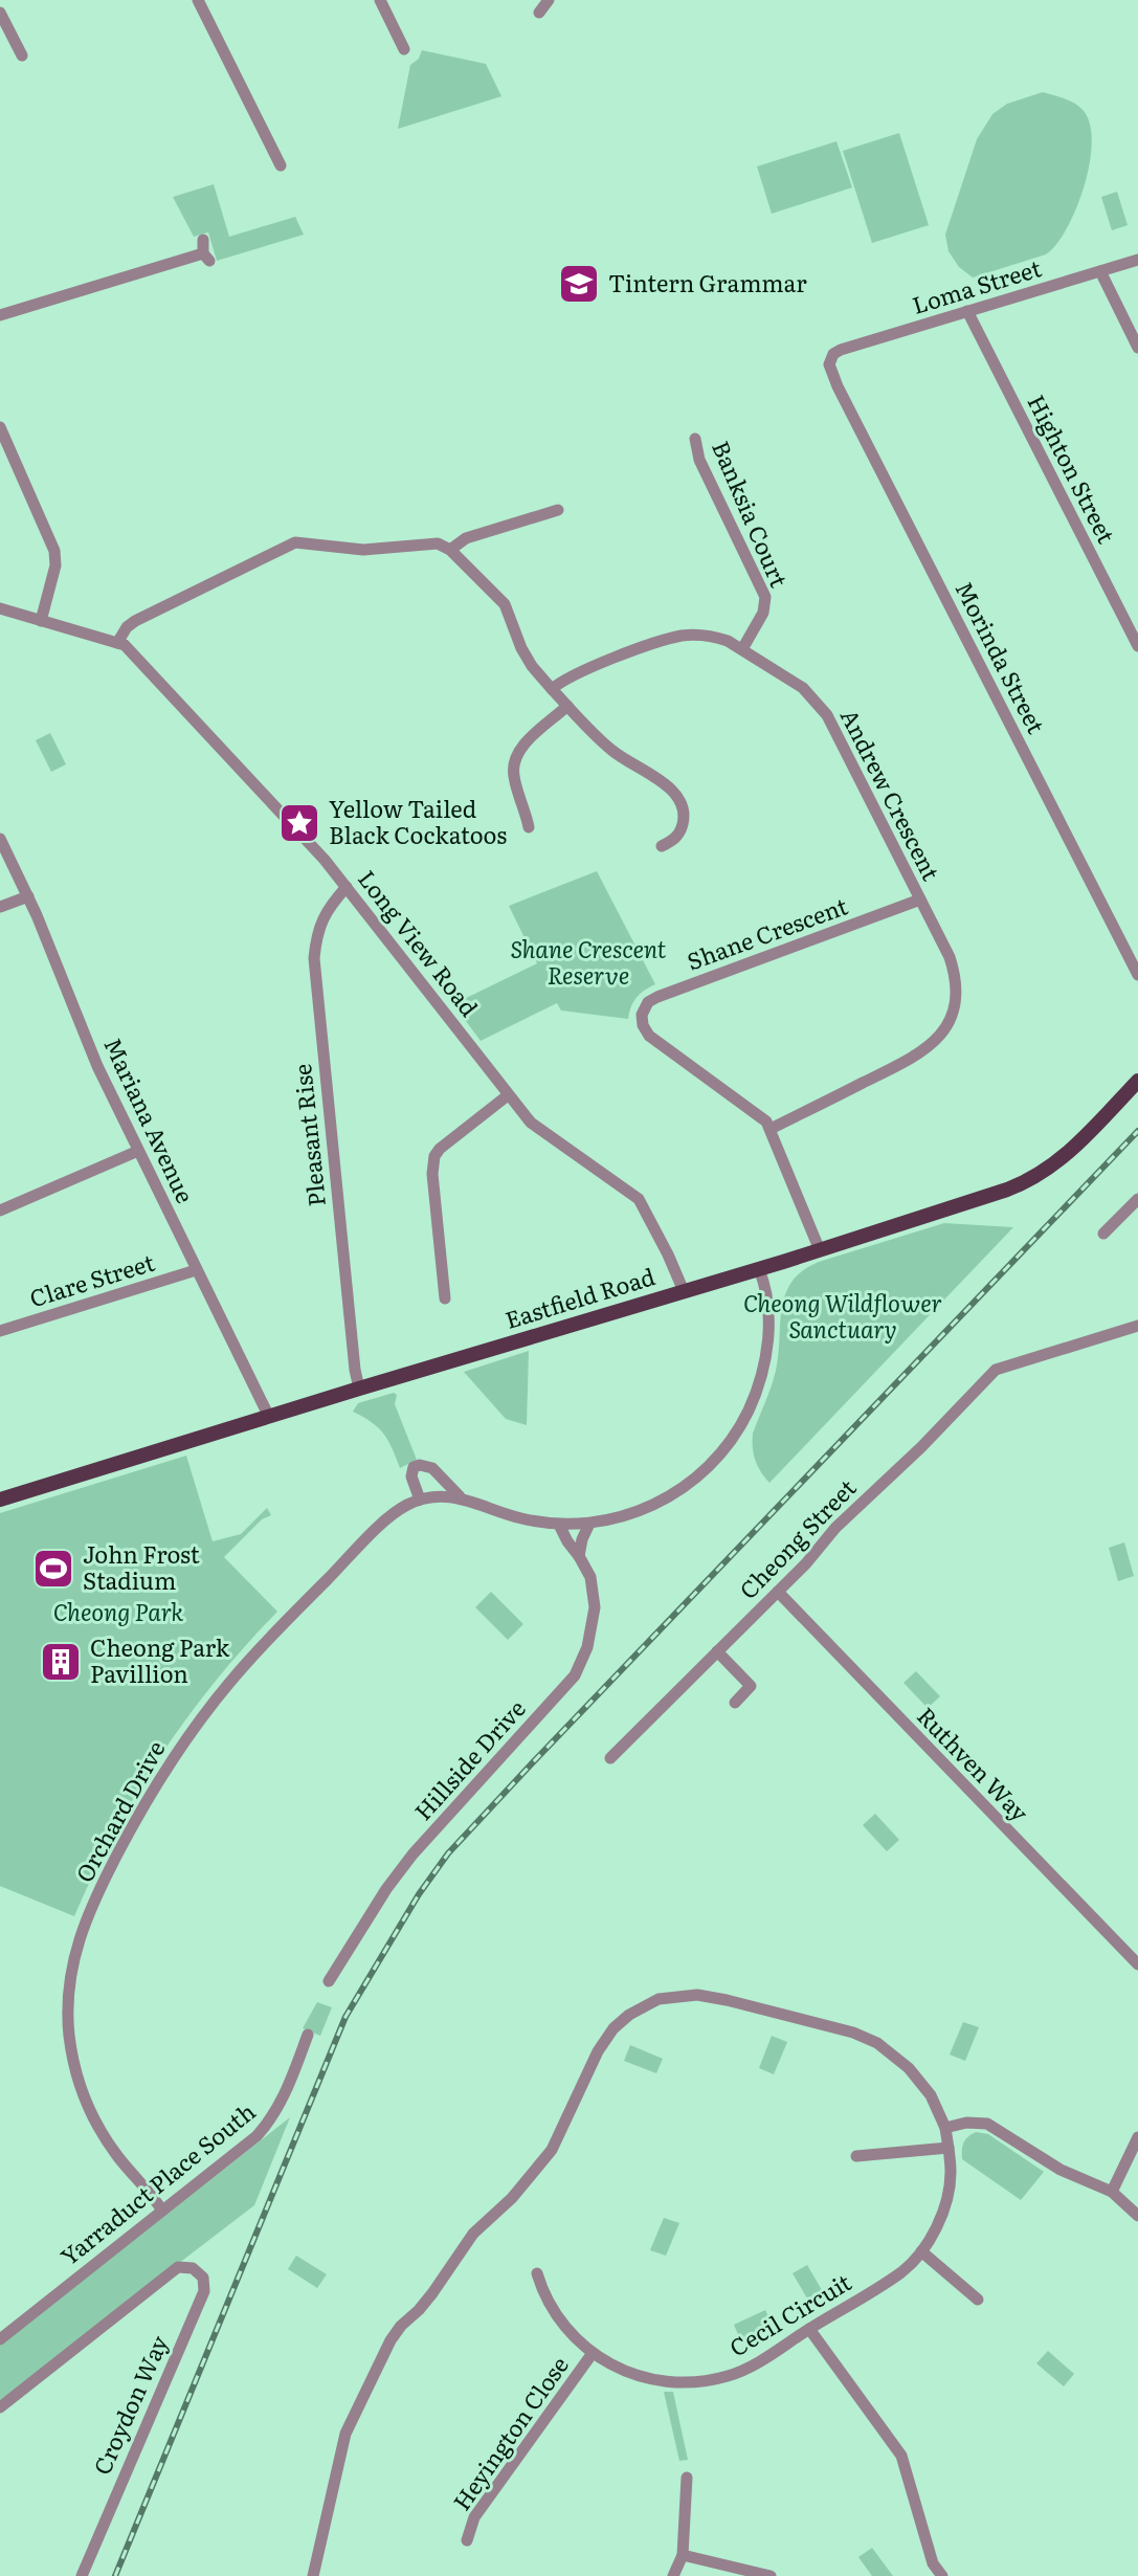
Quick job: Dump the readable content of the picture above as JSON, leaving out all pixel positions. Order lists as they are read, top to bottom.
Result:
{
  "streets": {
    "main road": ["Eastfield Road"],
    "street": [
      "Loma Street",
      "Highton Street",
      "Banksia Court",
      "Morinda Street",
      "Andrew Crescent",
      "Shane Crescent",
      "Long View Road",
      "Mariana Avenue",
      "Pleasant Rise",
      "Clare Street",
      "Cheong Street",
      "Hillside Drive",
      "Ruthven Way",
      "Orchard Drive",
      "Yarraduct Place South",
      "Cecil Circuit",
      "Croydon Way",
      "Heyington Close"
    ]
  },
  "crossings": [
    ["Loma Street", "Highton Street"],
    ["Loma Street", "Morinda Street"],
    ["Banksia Court", "Andrew Crescent"],
    ["Andrew Crescent", "Shane Crescent"],
    ["Shane Crescent", "Eastfield Road"],
    ["Long View Road", "Pleasant Rise"],
    ["Long View Road", "Eastfield Road"],
    ["Mariana Avenue", "Clare Street"],
    ["Mariana Avenue", "Eastfield Road"],
    ["Pleasant Rise", "Eastfield Road"],
    ["Cheong Street", "Ruthven Way"],
    ["Orchard Drive", "Yarraduct Place South"],
    ["Cecil Circuit", "Heyington Close"]
  ],
  "parks": ["Shane Crescent Reserve", "Cheong Wildflower Sanctuary", "Cheong Park"],
  "places": {
    "school or university": ["Tintern Grammar"],
    "place": ["Yellow Tailed Black Cockatoos"],
    "sports": ["John Frost Stadium"],
    "building": ["Cheong Park Pavillion"]
  }
}
